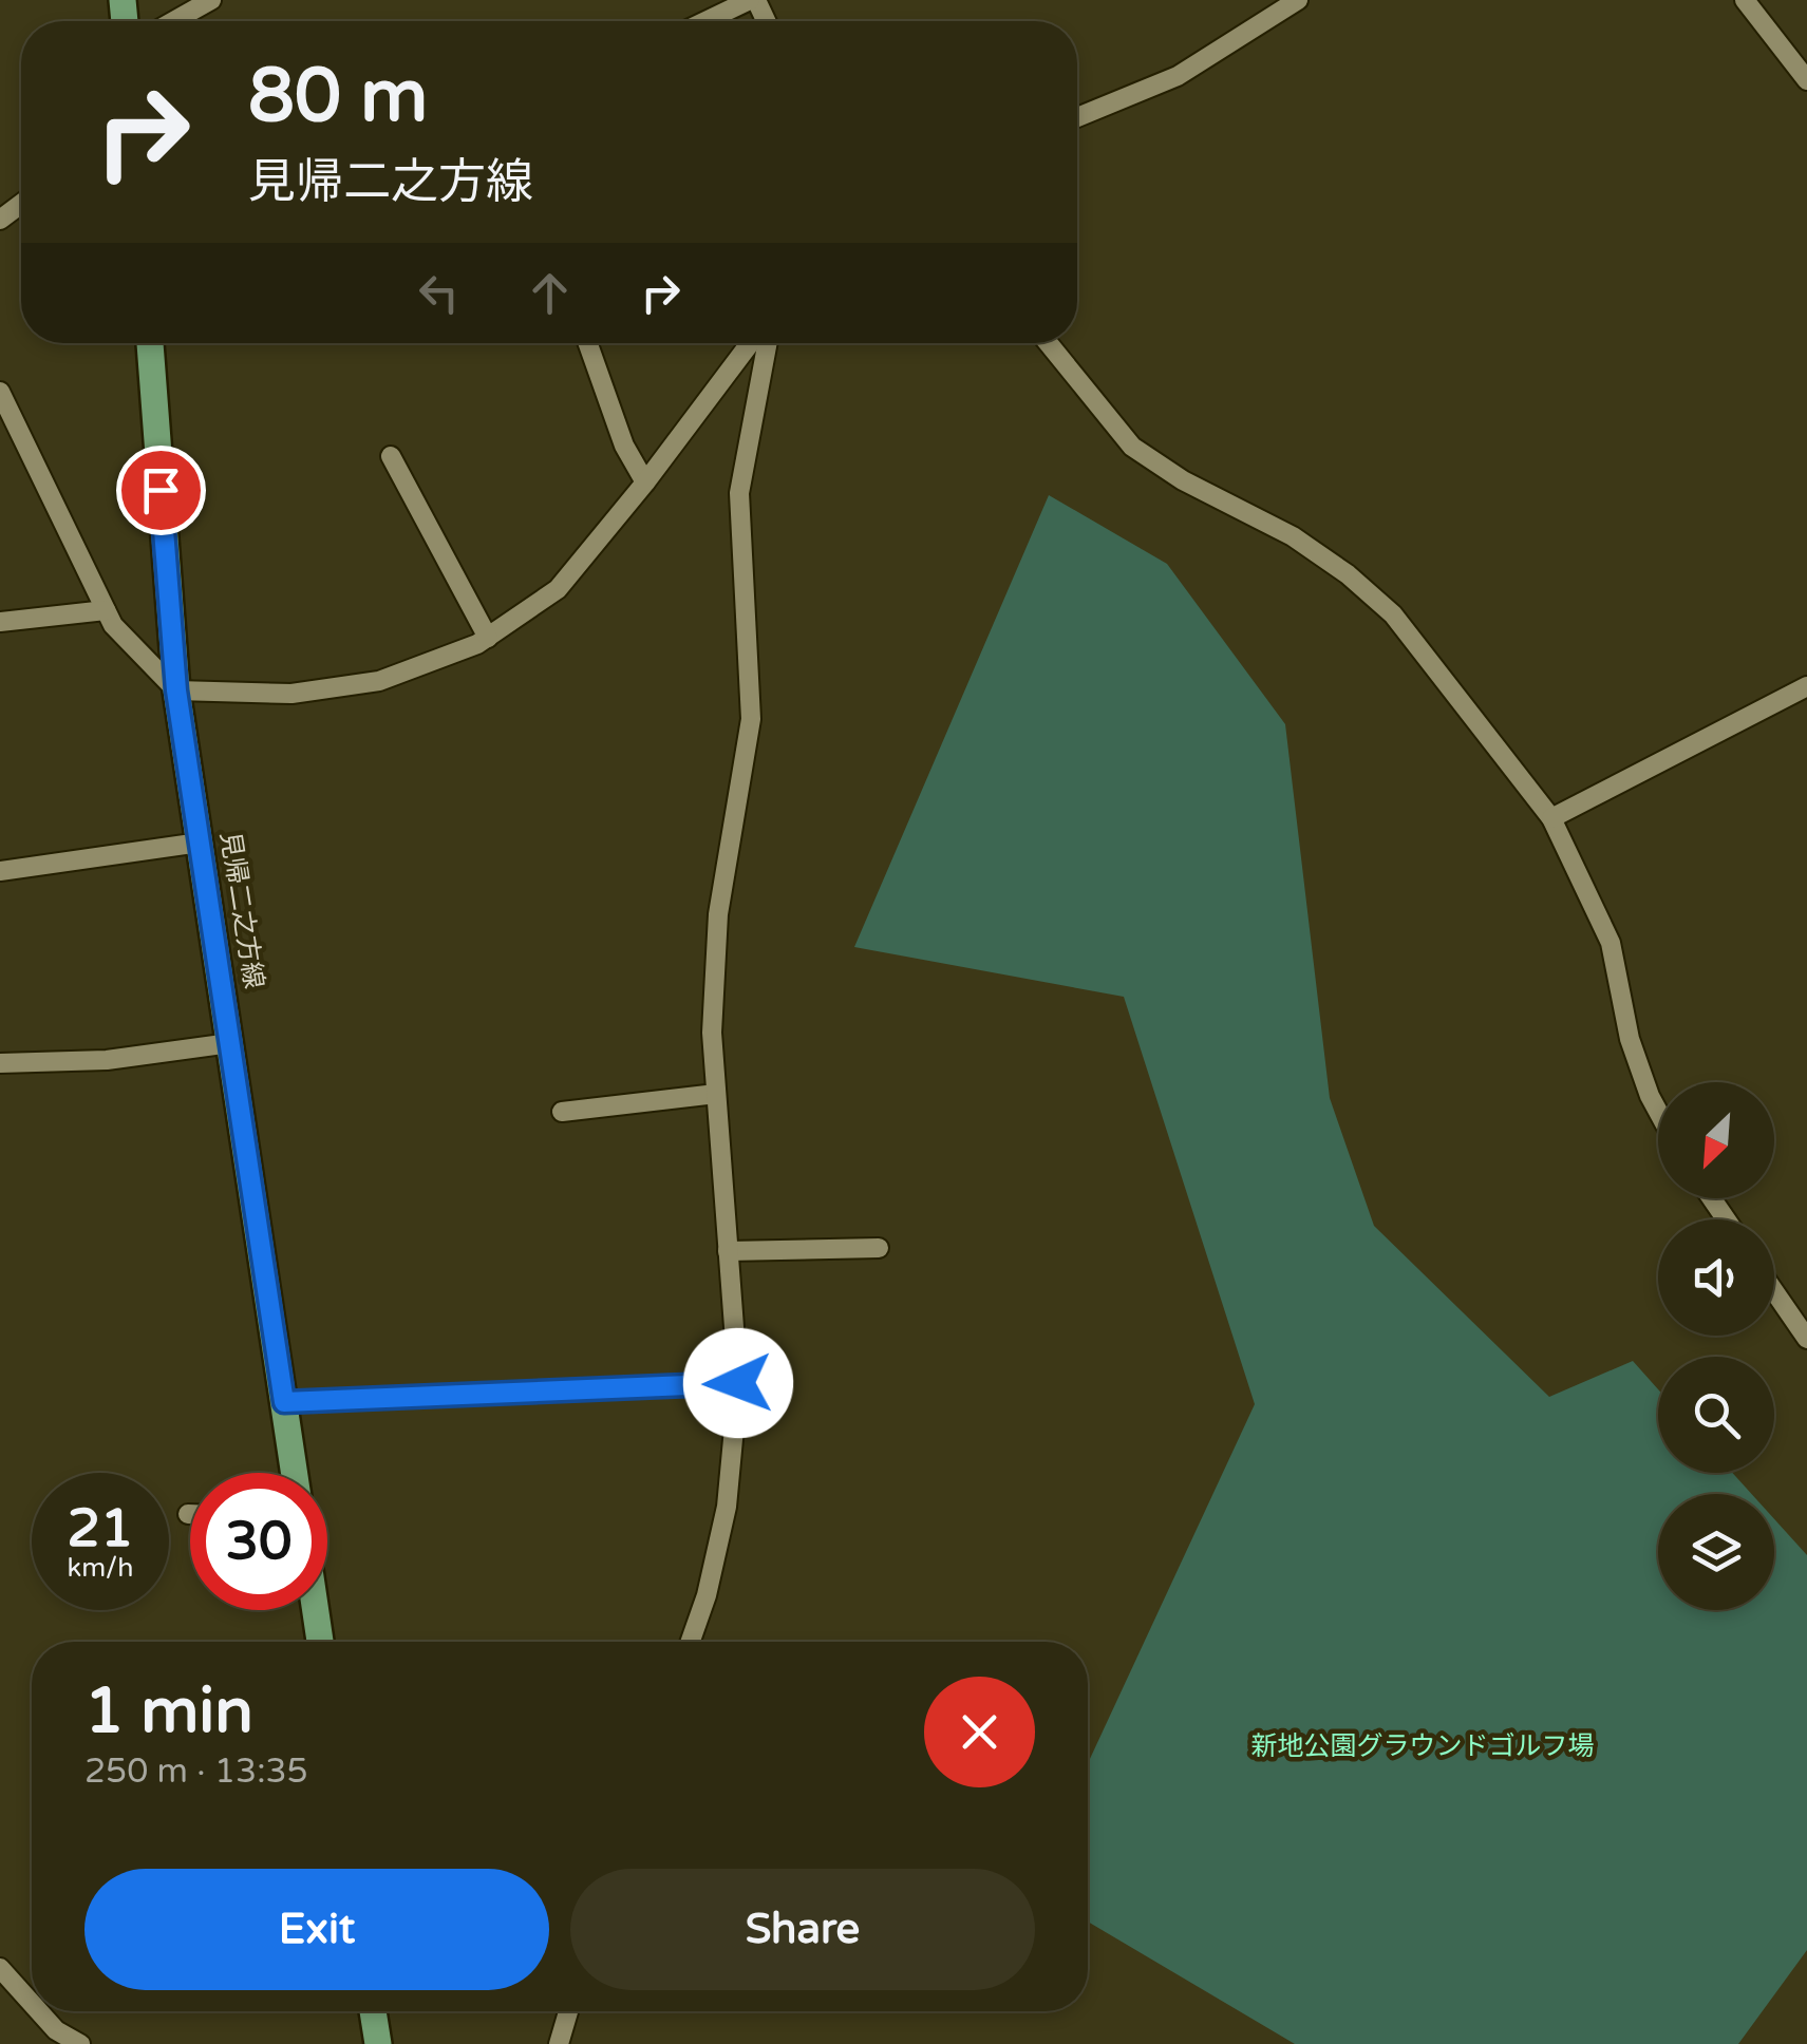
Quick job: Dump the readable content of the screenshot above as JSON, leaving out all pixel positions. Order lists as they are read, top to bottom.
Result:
{
  "streets": {
    "main road": ["見帰二之方線"]
  },
  "parks": ["新地公園グラウンドゴルフ場"],
  "north": "bottom left",
  "page": {
    "turn": ["80 m", "見帰二之方線"],
    "speed": "21 km/h",
    "limit": "30",
    "heading": ["1 min", "250 m · 13:35"],
    "buttons": ["Exit", "Share"]
  }
}
